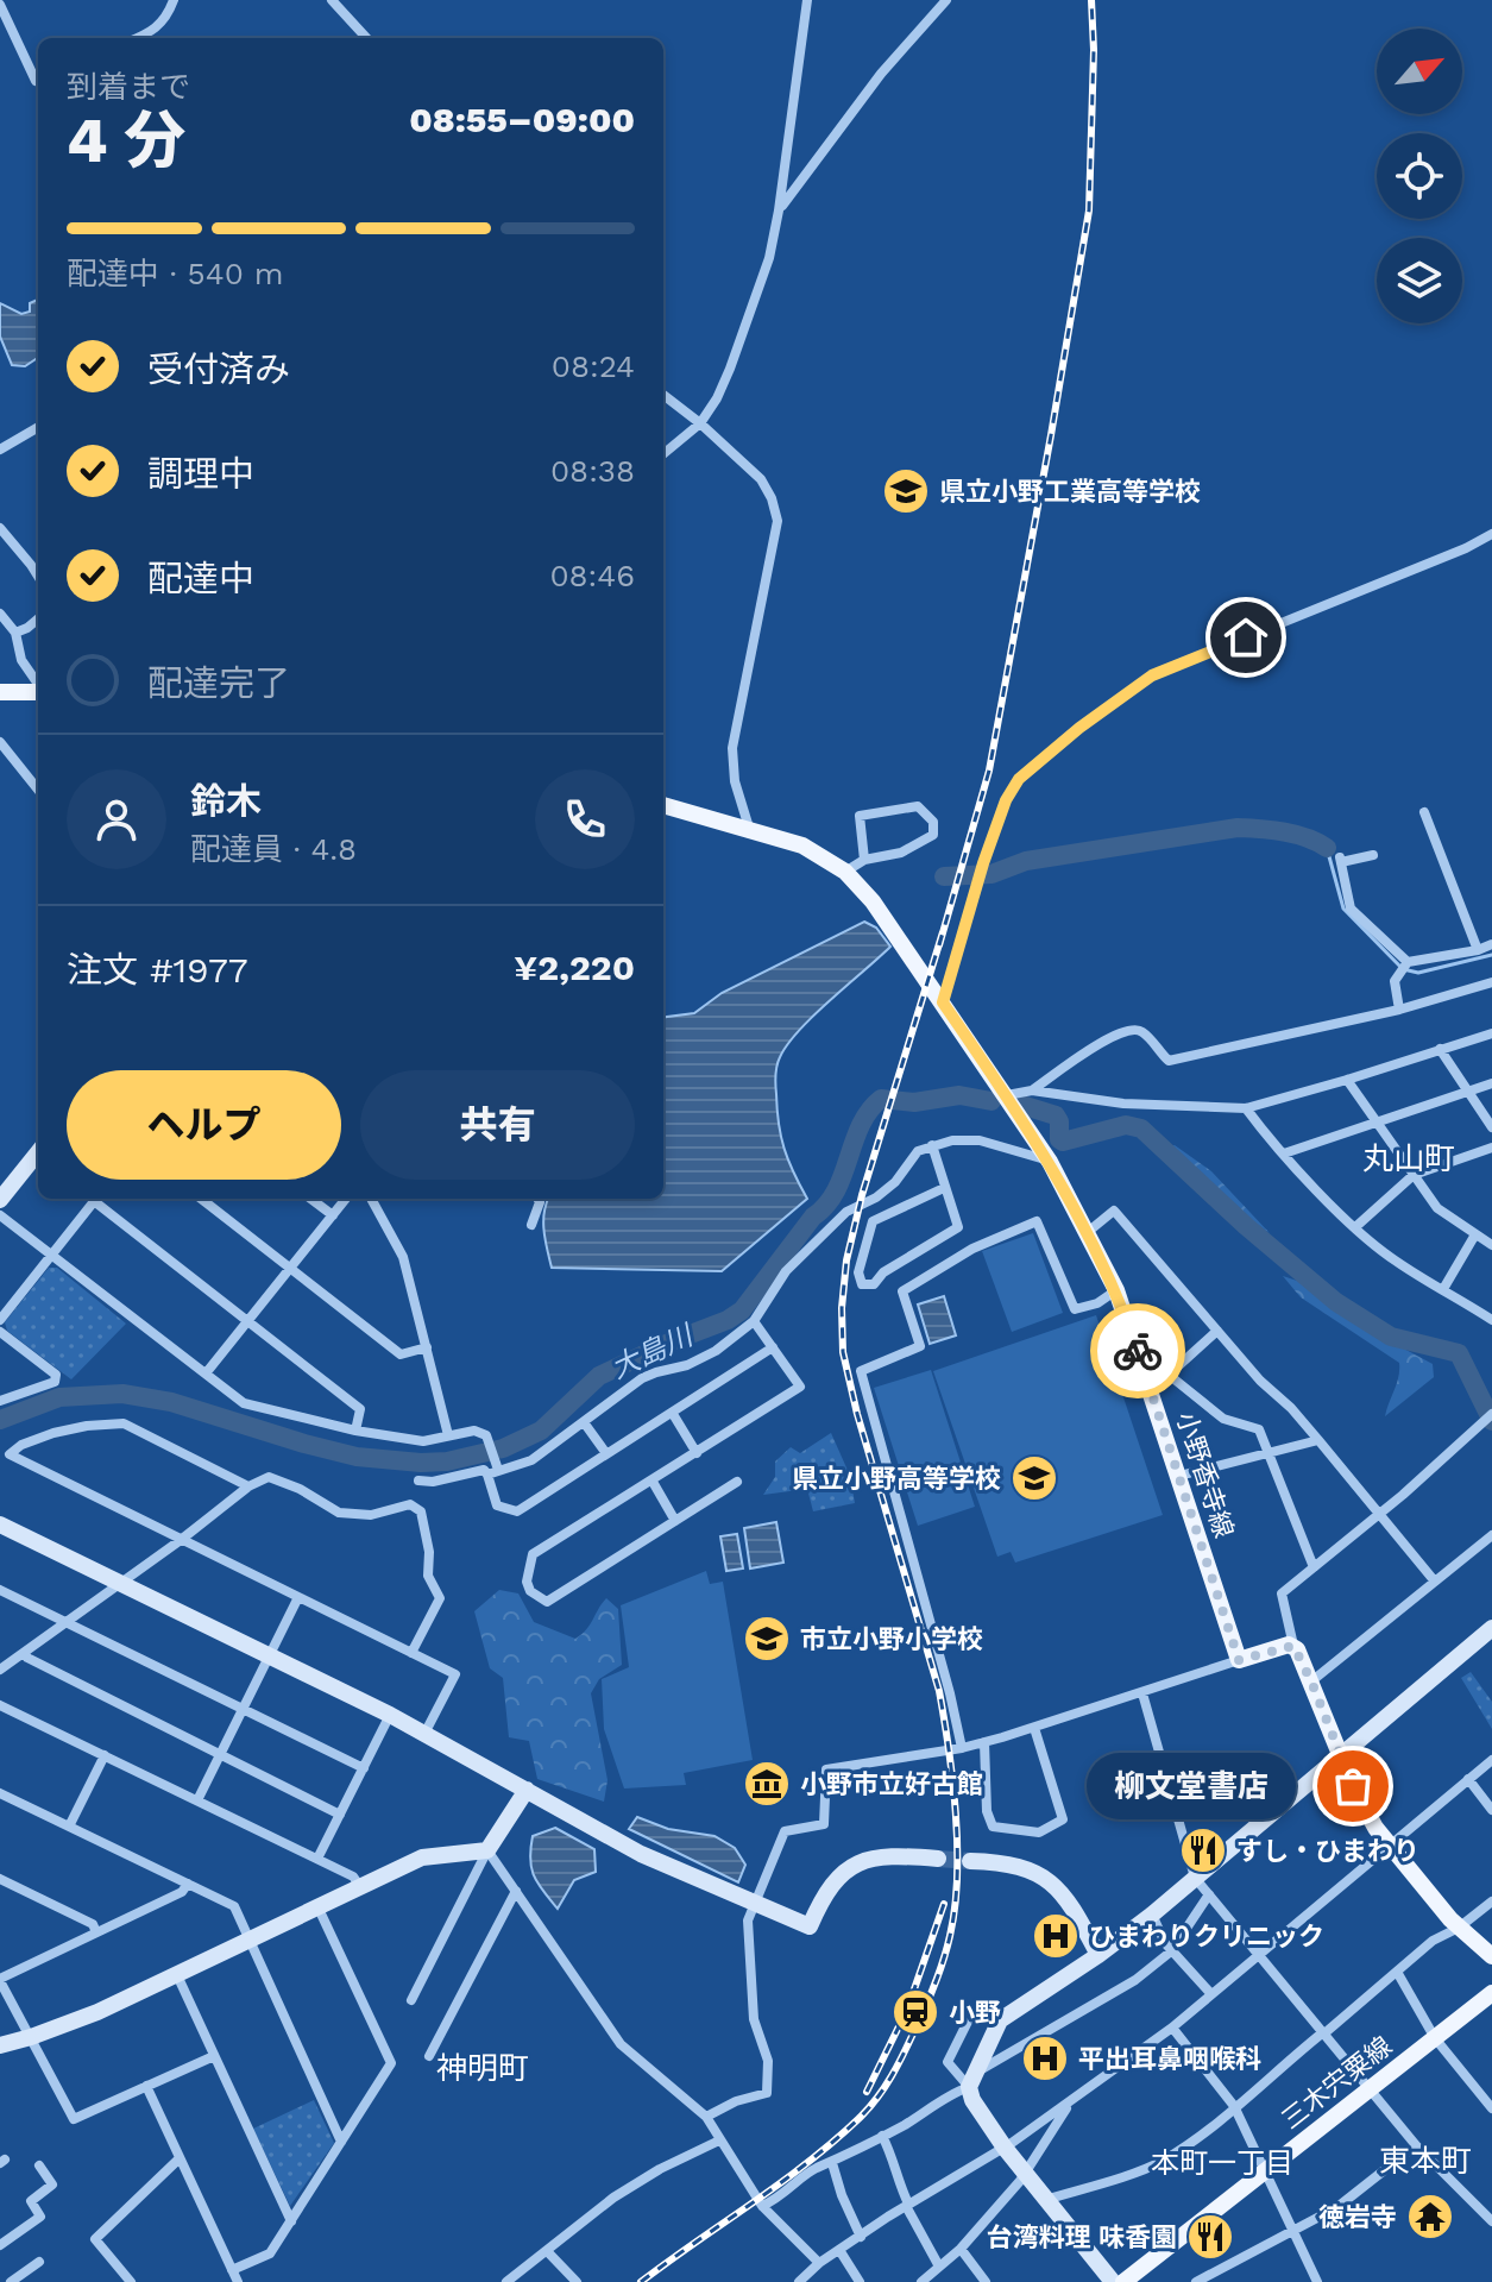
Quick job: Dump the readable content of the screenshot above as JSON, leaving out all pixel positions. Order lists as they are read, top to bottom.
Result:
{
  "streets": {
    "main road": ["小野香寺線", "三木宍粟線"]
  },
  "districts": [
    "丸山町",
    "神明町",
    "東本町",
    "本町一丁目"
  ],
  "water": ["大島川"],
  "places": {
    "school or university": ["県立小野工業高等学校", "県立小野高等学校", "市立小野小学校"],
    "museum": ["小野市立好古館"],
    "other": ["柳文堂書店"],
    "restaurant": ["すし・ひまわり", "台湾料理 味香園"],
    "hospital": ["ひまわりクリニック", "平出耳鼻咽喉科"],
    "station": ["小野"],
    "temple": ["徳岩寺"]
  },
  "north": "top right",
  "page": {
    "heading": ["4 分", "到着まで", "08:55–09:00"],
    "panel": [
      "鈴木",
      "配達員 · 4.8",
      "注文 #1977",
      "¥2,220"
    ],
    "bar": "配達中 · 540 m",
    "list": [
      ["受付済み", "08:24"],
      ["調理中", "08:38"],
      ["配達中", "08:46"],
      "配達完了"
    ],
    "buttons": ["ヘルプ", "共有"],
    "bubble": "柳文堂書店"
  }
}
